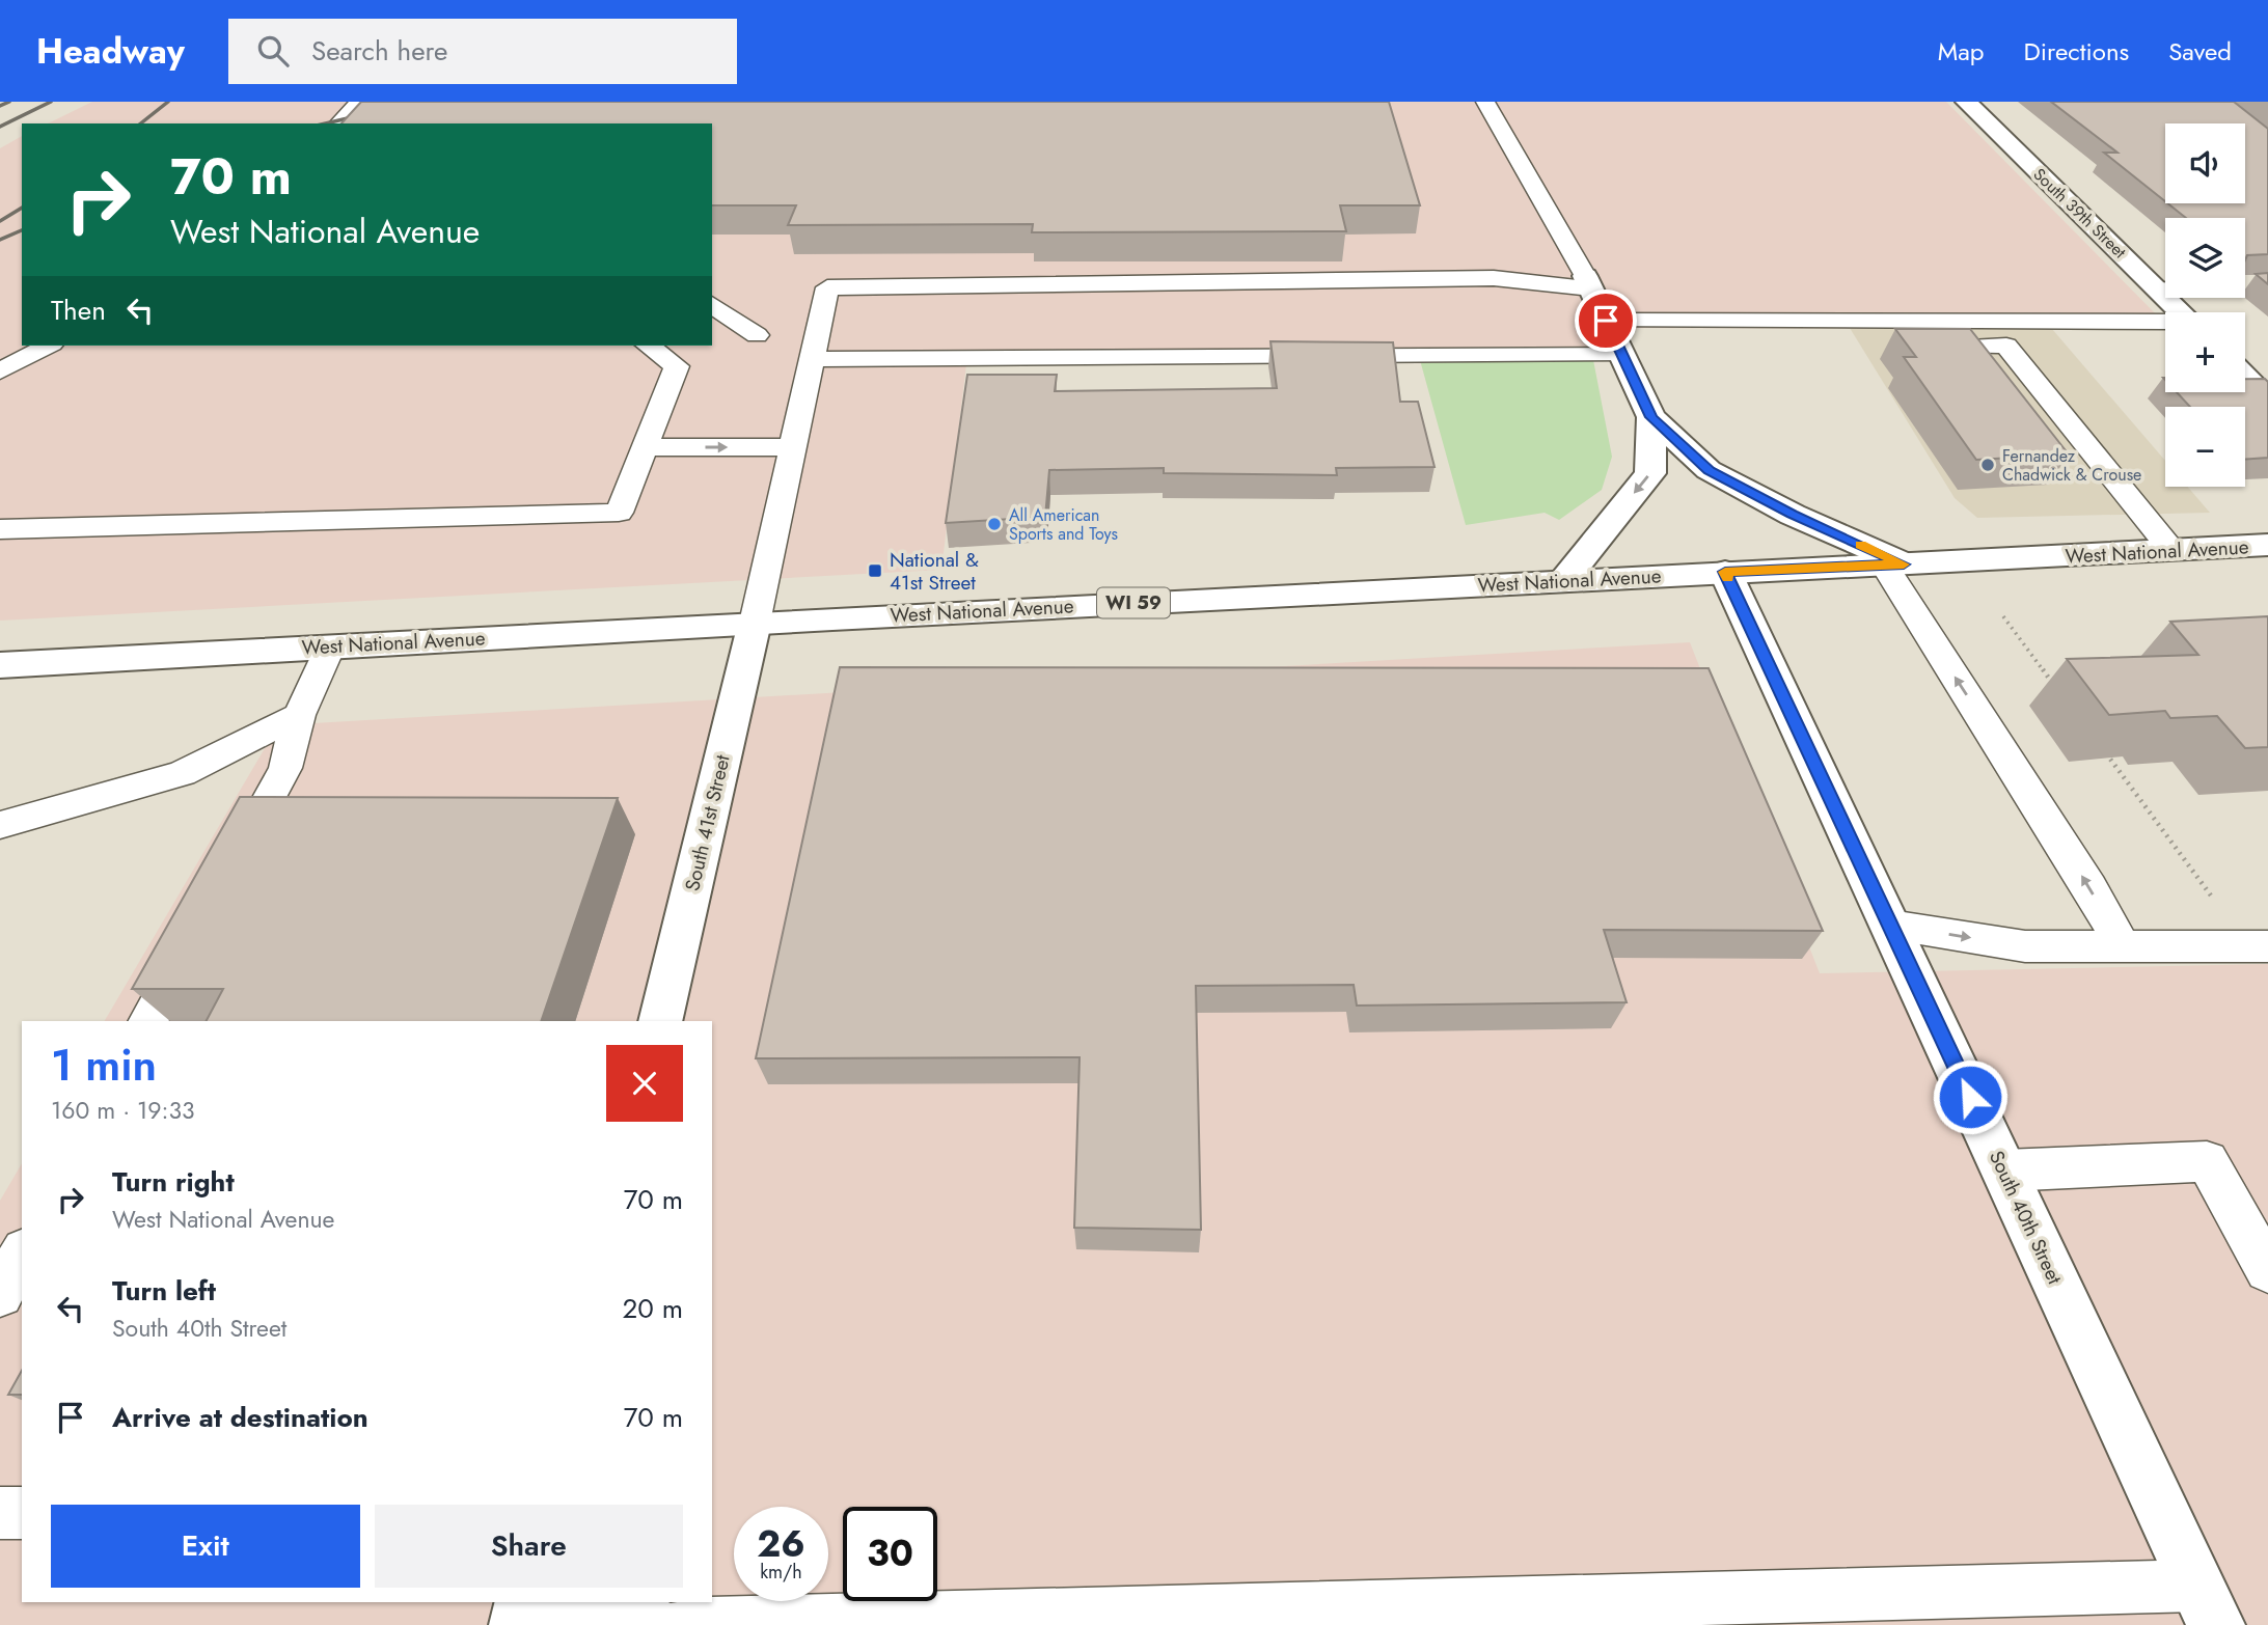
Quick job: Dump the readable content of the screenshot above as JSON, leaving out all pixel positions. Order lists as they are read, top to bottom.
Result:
{
  "streets": {
    "street": [
      "South 39th Street",
      "West National Avenue",
      "WI 59",
      "South 41st Street",
      "South 40th Street"
    ]
  },
  "crossings": [
    ["West National Avenue", "South 41st Street"],
    ["West National Avenue", "South 40th Street"]
  ],
  "places": {
    "other": ["Fernandez Chadwick & Crouse", "All American Sports and Toys"],
    "transit": ["National & 41st Street"]
  },
  "page": {
    "header": "Headway",
    "search": "Search here",
    "nav": ["Map", "Directions", "Saved"],
    "map_buttons": ["+", "−"],
    "turn": ["70 m", "West National Avenue"],
    "then": "Then",
    "heading": ["1 min", "160 m · 19:33"],
    "list": [
      {
        "name": "Turn right",
        "note": "West National Avenue",
        "value": "70 m"
      },
      {
        "name": "Turn left",
        "note": "South 40th Street",
        "value": "20 m"
      },
      {
        "name": "Arrive at destination",
        "value": "70 m"
      }
    ],
    "buttons": ["Exit", "Share"],
    "speed": "26 km/h",
    "limit": "30"
  }
}
